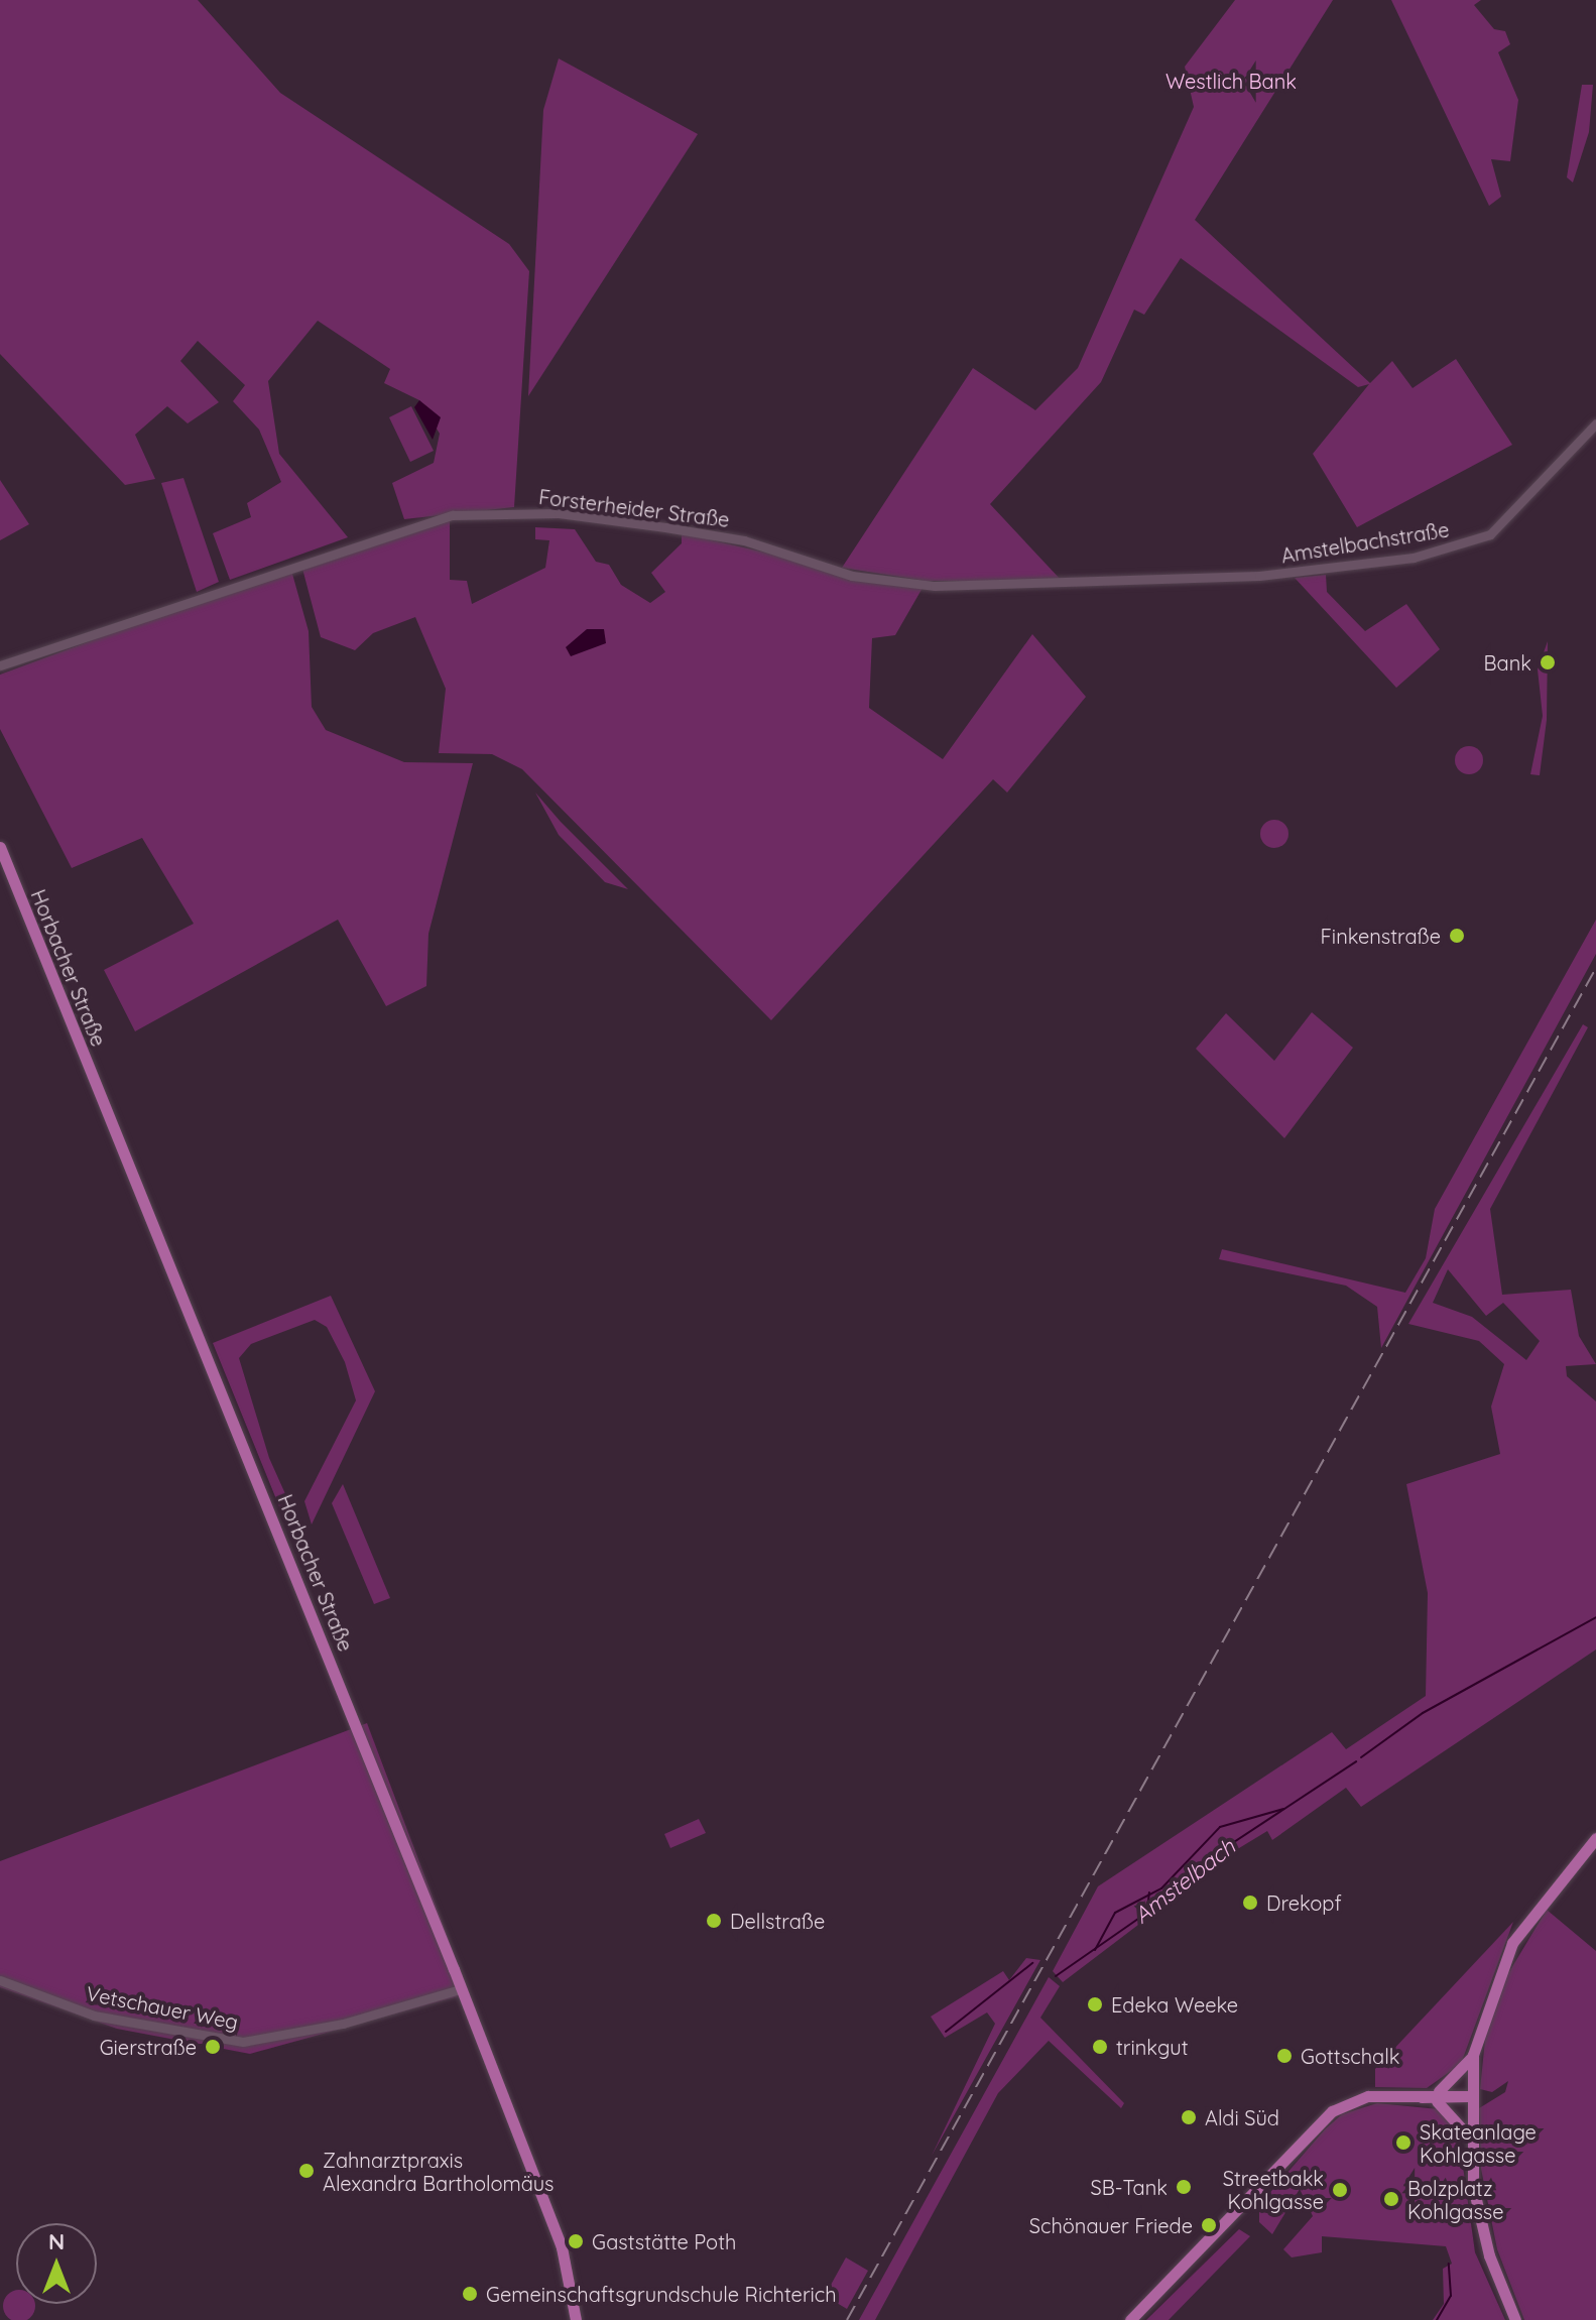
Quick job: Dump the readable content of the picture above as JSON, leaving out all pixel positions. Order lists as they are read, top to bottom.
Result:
{
  "streets": {
    "main road": ["Horbacher Straße"],
    "street": ["Forsterheider Straße", "Amstelbachstraße", "Vetschauer Weg"]
  },
  "crossings": [
    ["Forsterheider Straße", "Amstelbachstraße"],
    ["Horbacher Straße", "Vetschauer Weg"]
  ],
  "water": ["Amstelbach"],
  "parks": ["Westlich Bank"],
  "places": [
    "Bank",
    "Finkenstraße",
    "Drekopf",
    "Dellstraße",
    "Edeka Weeke",
    "Gierstraße",
    "trinkgut",
    "Gottschalk",
    "Aldi Süd",
    "Skateanlage Kohlgasse",
    "Zahnarztpraxis Alexandra Bartholomäus",
    "SB-Tank",
    "Streetbakk Kohlgasse",
    "Bolzplatz Kohlgasse",
    "Schönauer Friede",
    "Gaststätte Poth",
    "Gemeinschaftsgrundschule Richterich"
  ],
  "north": "top"
}
